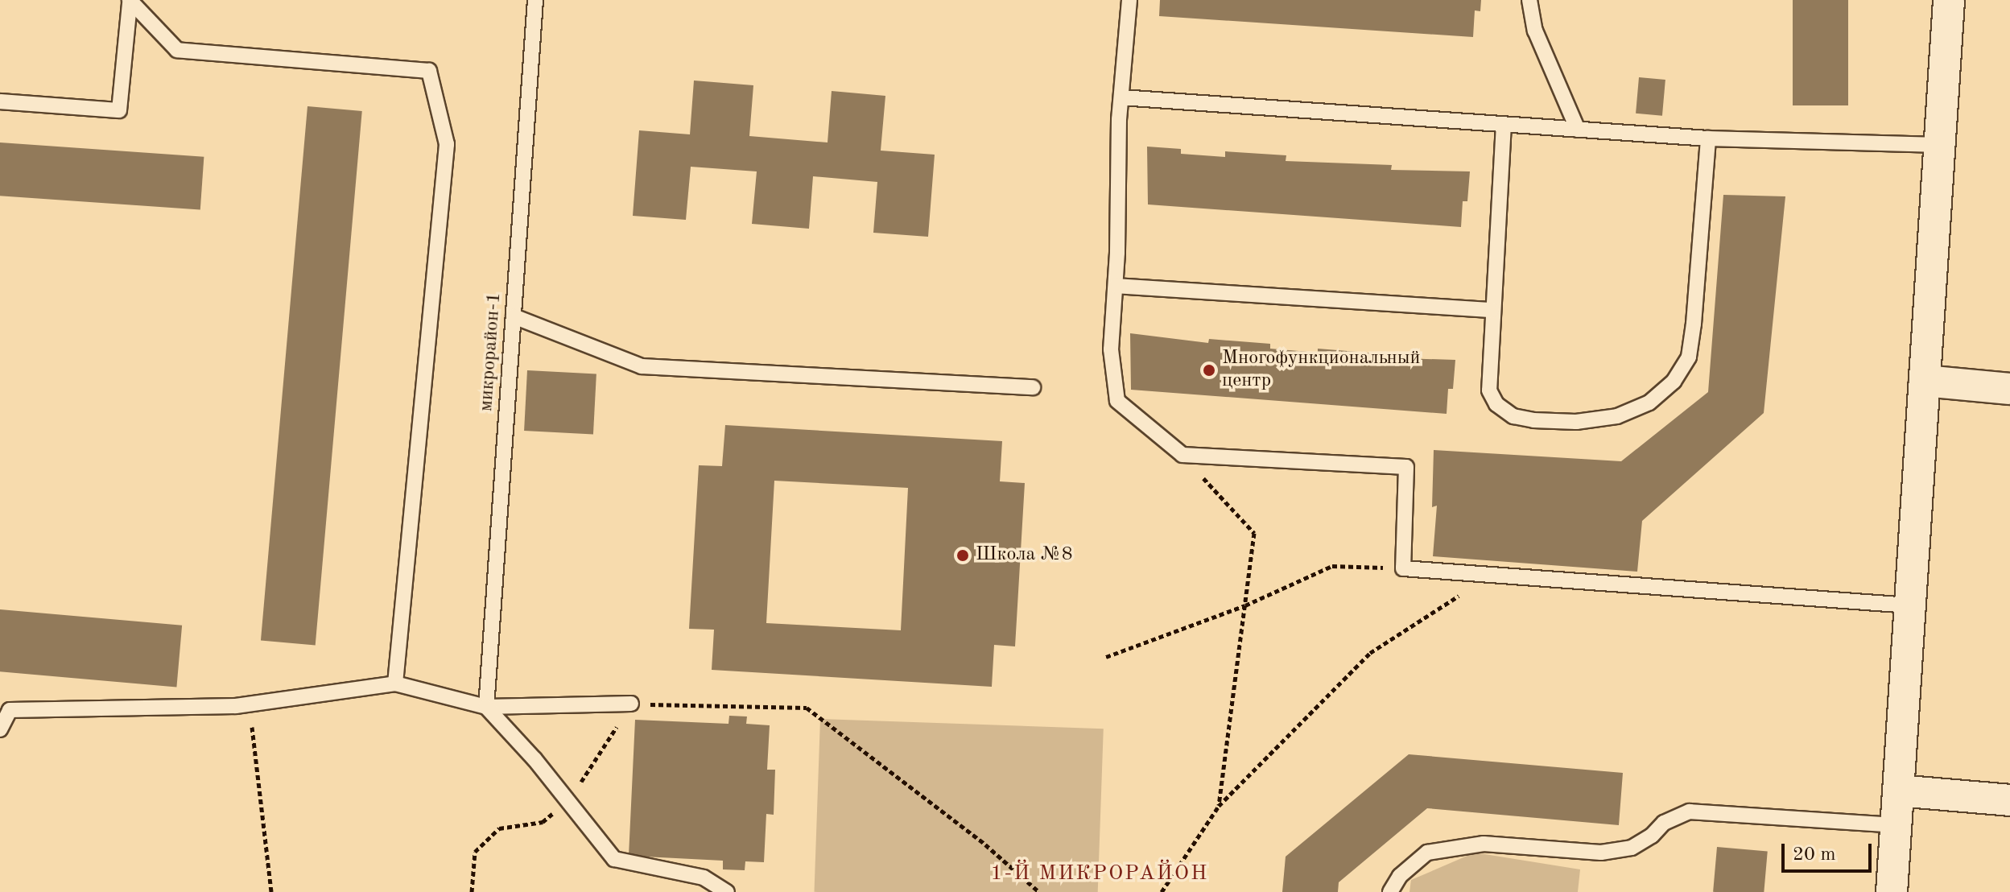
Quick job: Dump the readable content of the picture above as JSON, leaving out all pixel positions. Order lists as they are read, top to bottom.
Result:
{
  "streets": {
    "lane": ["микрорайон-1"]
  },
  "districts": ["1-Й МИКРОРАЙОН"],
  "places": ["Многофункциональный центр", "Школа №8"],
  "scale_bar": "20 m"
}
